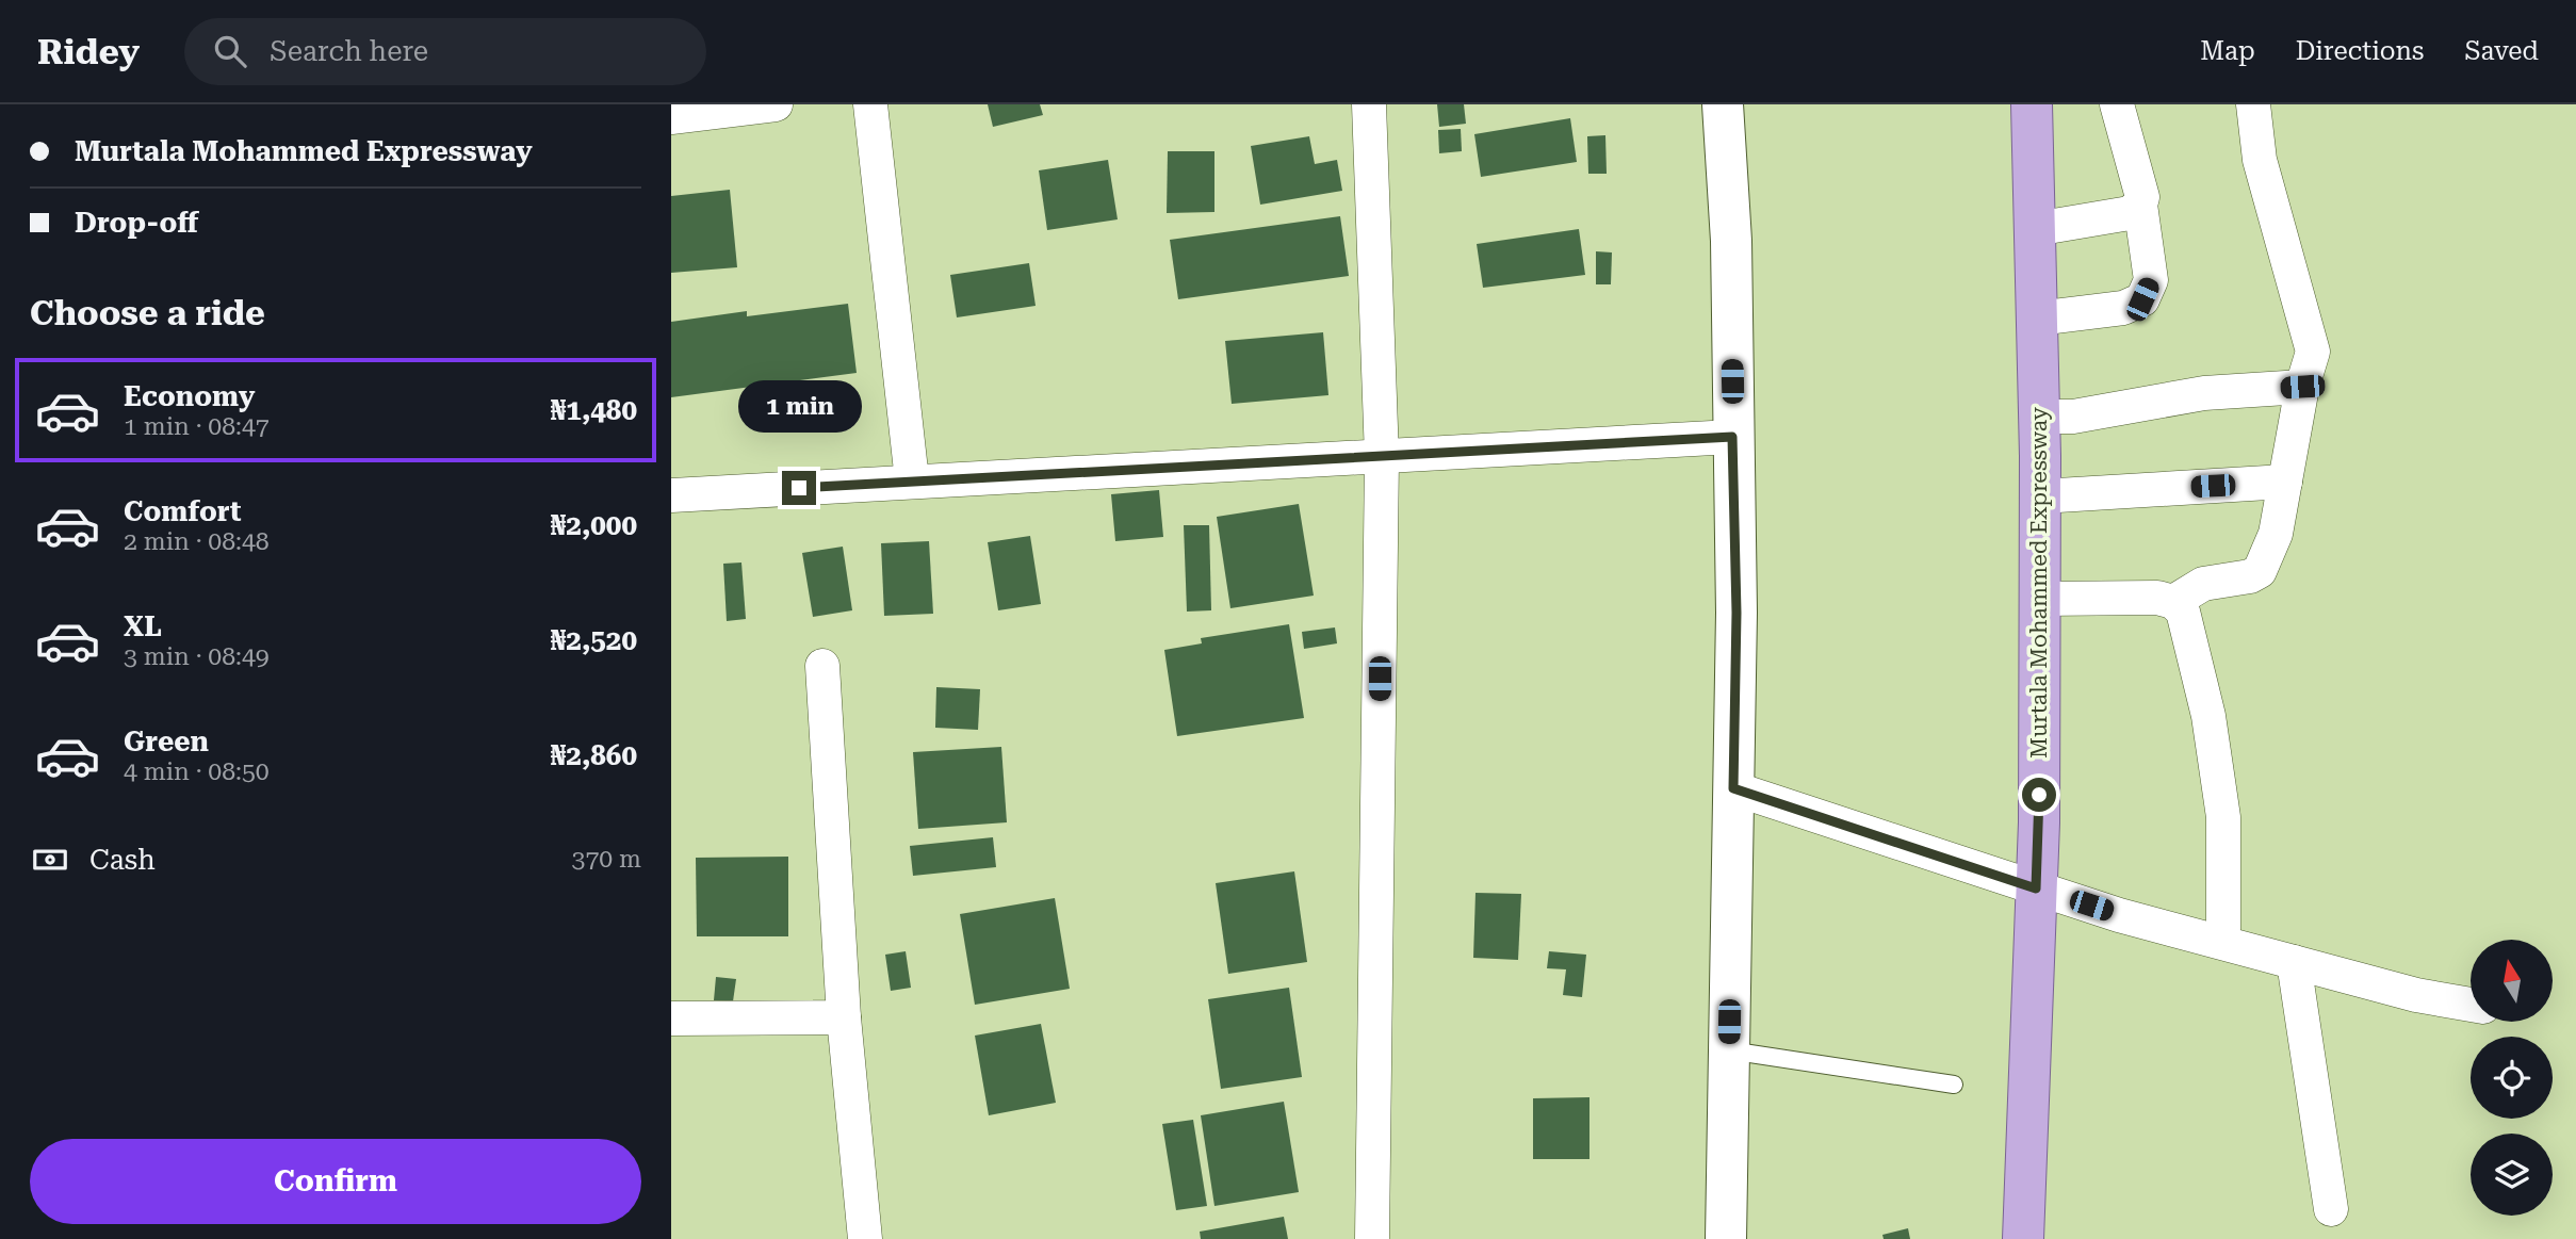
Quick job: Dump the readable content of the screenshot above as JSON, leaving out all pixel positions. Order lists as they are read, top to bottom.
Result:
{
  "streets": {
    "main road": ["Murtala Mohammed Expressway"]
  },
  "north": "top",
  "page": {
    "header": "Ridey",
    "search": "Search here",
    "nav": ["Map", "Directions", "Saved"],
    "banner": ["Murtala Mohammed Expressway", "Drop-off"],
    "heading": "Choose a ride",
    "list": [
      {
        "name": "Economy",
        "note": "1 min · 08:47",
        "value": "₦1,480"
      },
      {
        "name": "Comfort",
        "note": "2 min · 08:48",
        "value": "₦2,000"
      },
      {
        "name": "XL",
        "note": "3 min · 08:49",
        "value": "₦2,520"
      },
      {
        "name": "Green",
        "note": "4 min · 08:50",
        "value": "₦2,860"
      }
    ],
    "bubble": "1 min",
    "pay": ["Cash", "370 m"],
    "buttons": "Confirm"
  }
}
